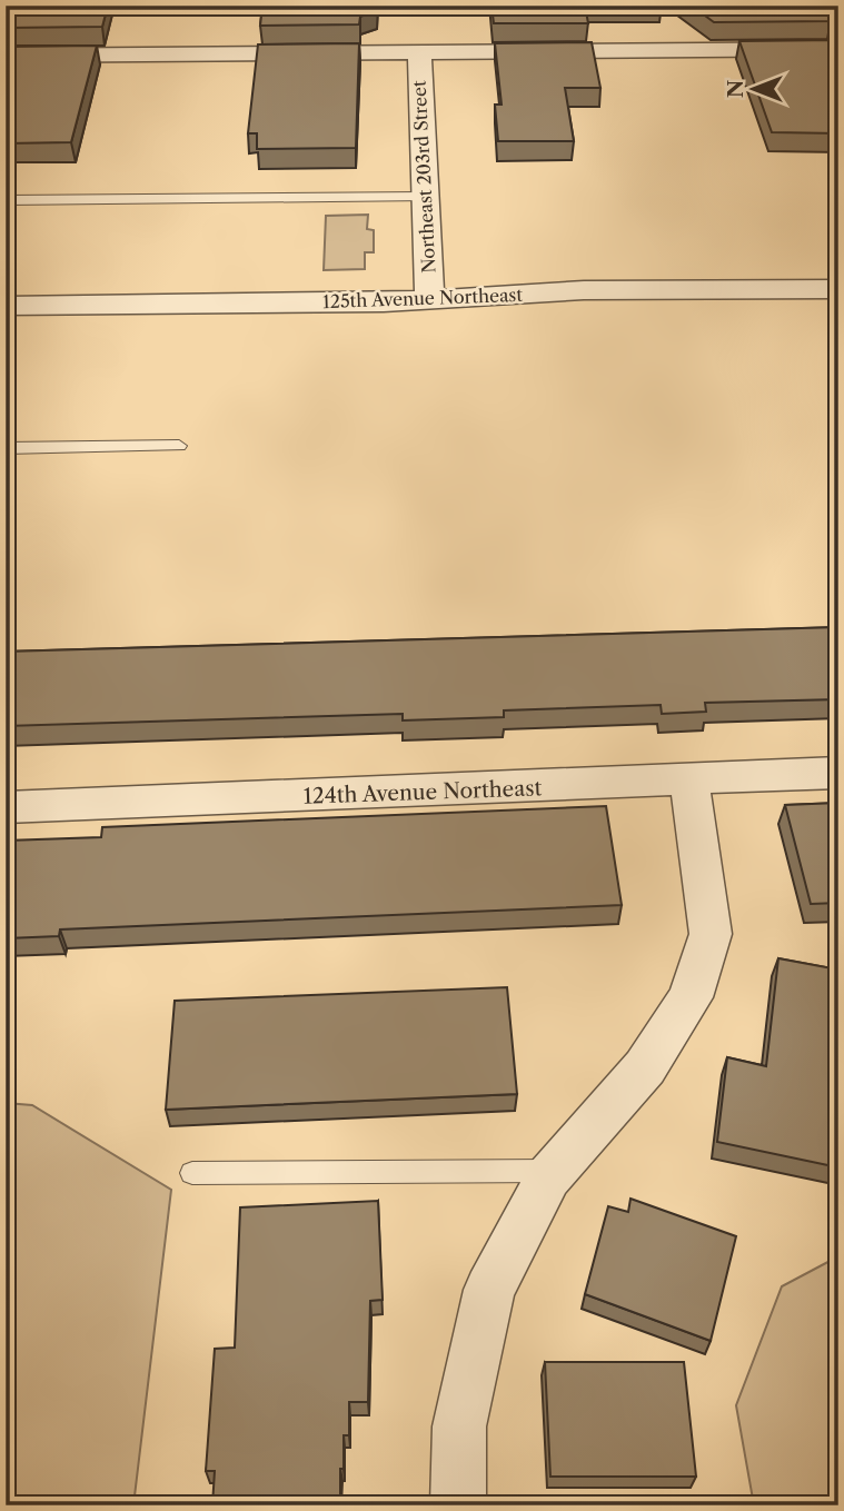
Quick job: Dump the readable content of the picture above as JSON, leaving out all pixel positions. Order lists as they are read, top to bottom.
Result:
{
  "streets": {
    "street": ["Northeast 203rd Street", "125th Avenue Northeast", "124th Avenue Northeast"]
  },
  "crossings": [
    ["Northeast 203rd Street", "125th Avenue Northeast"]
  ],
  "north": "left"
}
